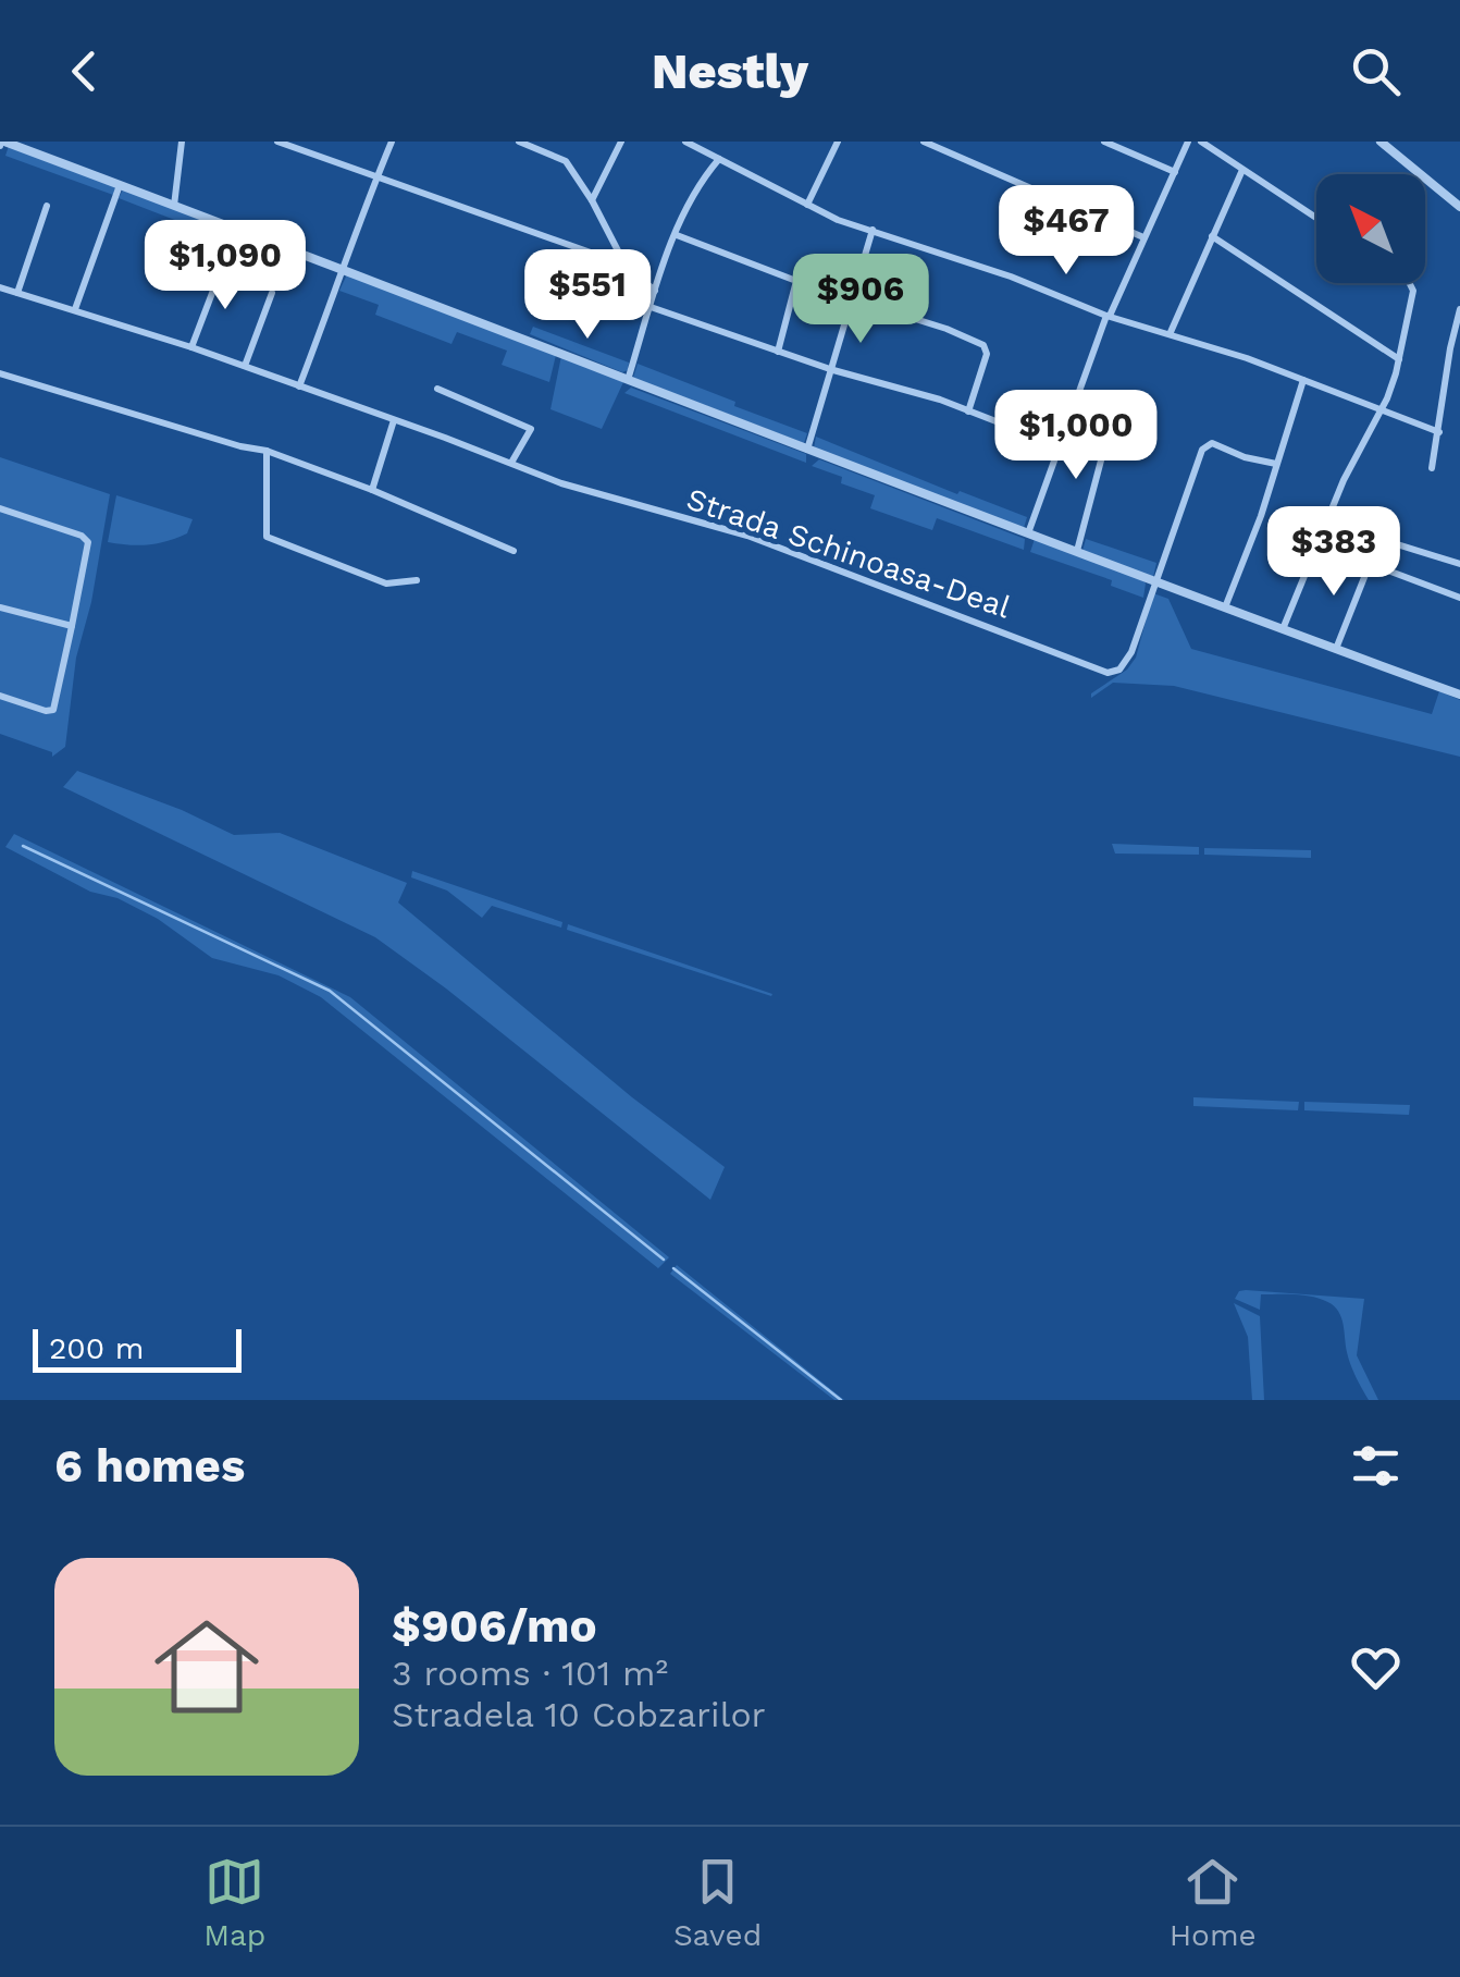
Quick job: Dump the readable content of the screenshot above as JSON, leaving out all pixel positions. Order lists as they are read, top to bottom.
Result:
{
  "streets": {
    "street": ["Strada Schinoasa-Deal"]
  },
  "scale_bar": "200 m",
  "north": "top left",
  "page": {
    "header": "Nestly",
    "price": [
      "$467",
      "$1,090",
      "$551",
      "$906",
      "$1,000",
      "$383"
    ],
    "scale": "200 m",
    "heading": "6 homes",
    "list": [
      {
        "name": "$906/mo",
        "note": "3 rooms · 101 m² · Stradela 10 Cobzarilor"
      }
    ],
    "tabs": ["Map", "Saved", "Home"]
  }
}
